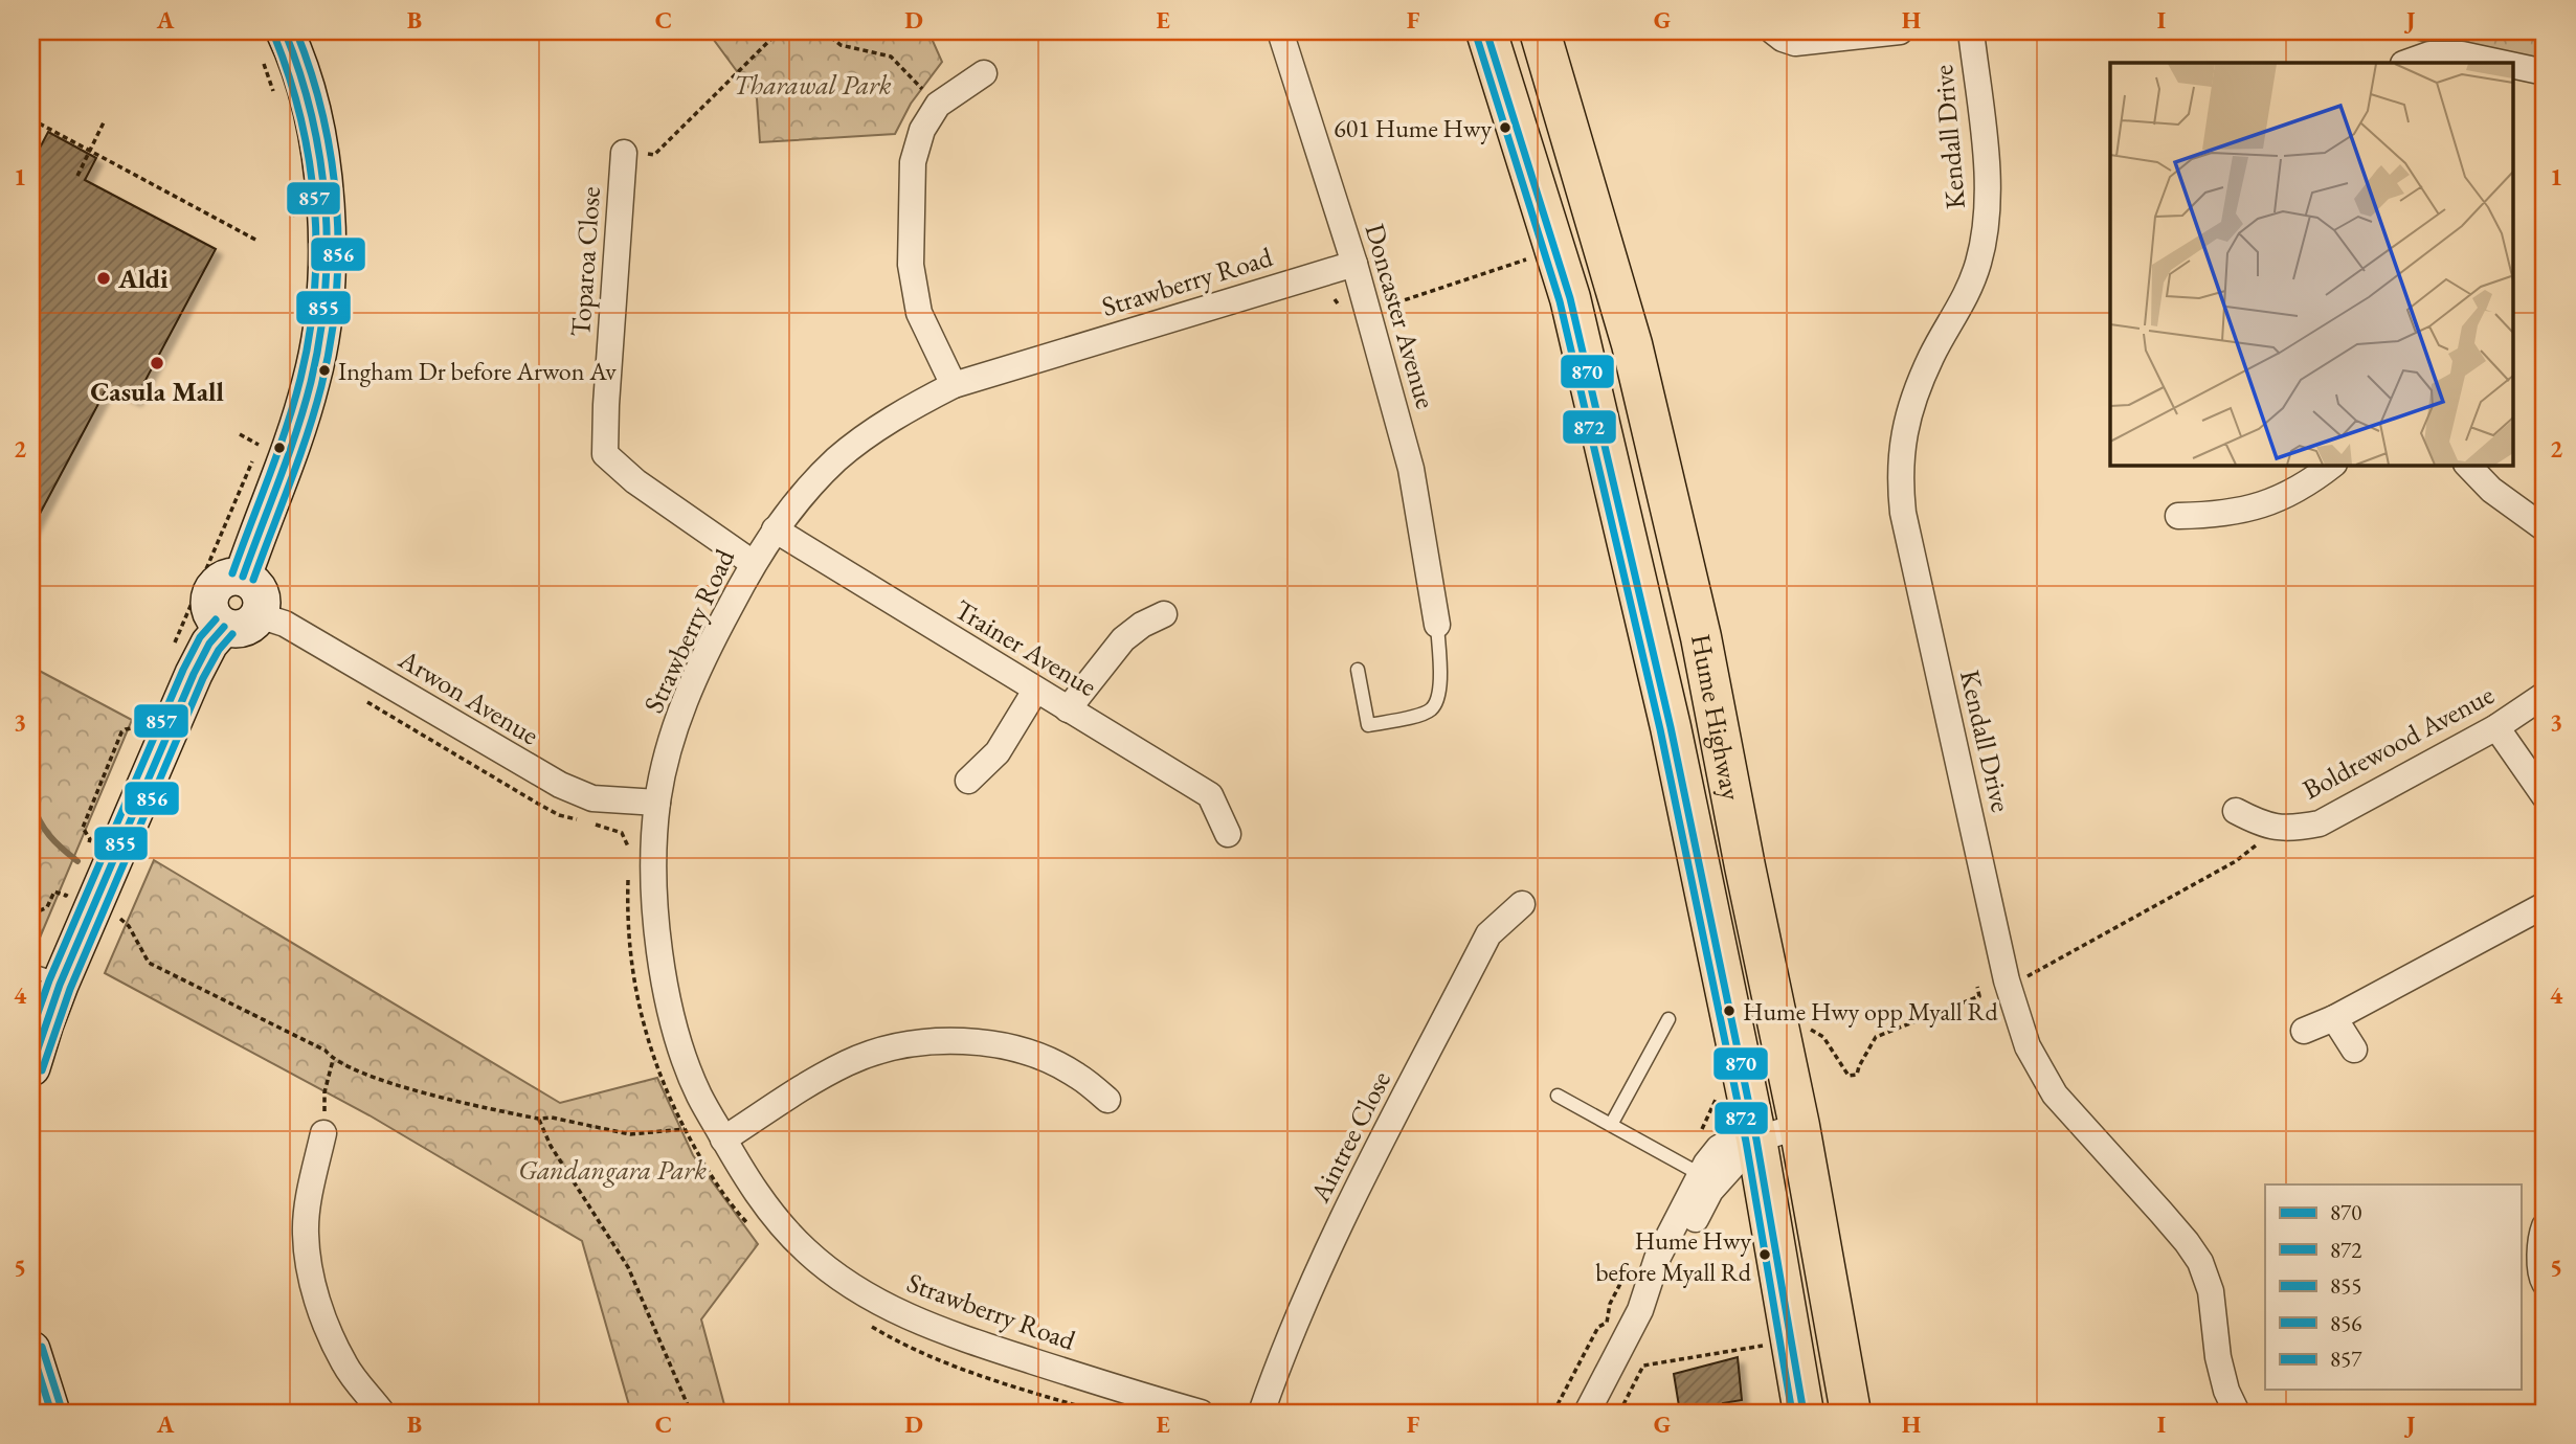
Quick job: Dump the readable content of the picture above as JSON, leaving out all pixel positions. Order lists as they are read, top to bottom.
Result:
{
  "streets": {
    "highway": ["Hume Highway"],
    "street": [
      "Kendall Drive",
      "Toparoa Close",
      "Strawberry Road",
      "Doncaster Avenue",
      "Trainer Avenue",
      "Arwon Avenue",
      "Boldrewood Avenue",
      "Aintree Close"
    ]
  },
  "crossings": [
    ["Toparoa Close", "Strawberry Road"],
    ["Strawberry Road", "Doncaster Avenue"],
    ["Strawberry Road", "Trainer Avenue"],
    ["Strawberry Road", "Arwon Avenue"]
  ],
  "parks": ["Tharawal Park", "Gandangara Park"],
  "places": [
    "601 Hume Hwy",
    "Aldi",
    "Casula Mall",
    "Ingham Dr before Arwon Av",
    "Hume Hwy opp Myall Rd",
    "Hume Hwy before Myall Rd"
  ],
  "lines": [
    "transit line 870",
    "transit line 855",
    "transit line 856",
    "transit line 872",
    "transit line 857"
  ],
  "legend": [
    "870",
    "872",
    "855",
    "856",
    "857"
  ],
  "grid": {
    "columns": [
      "A",
      "B",
      "C",
      "D",
      "E",
      "F",
      "G",
      "H",
      "I",
      "J"
    ],
    "rows": [
      "1",
      "2",
      "3",
      "4",
      "5"
    ]
  }
}
